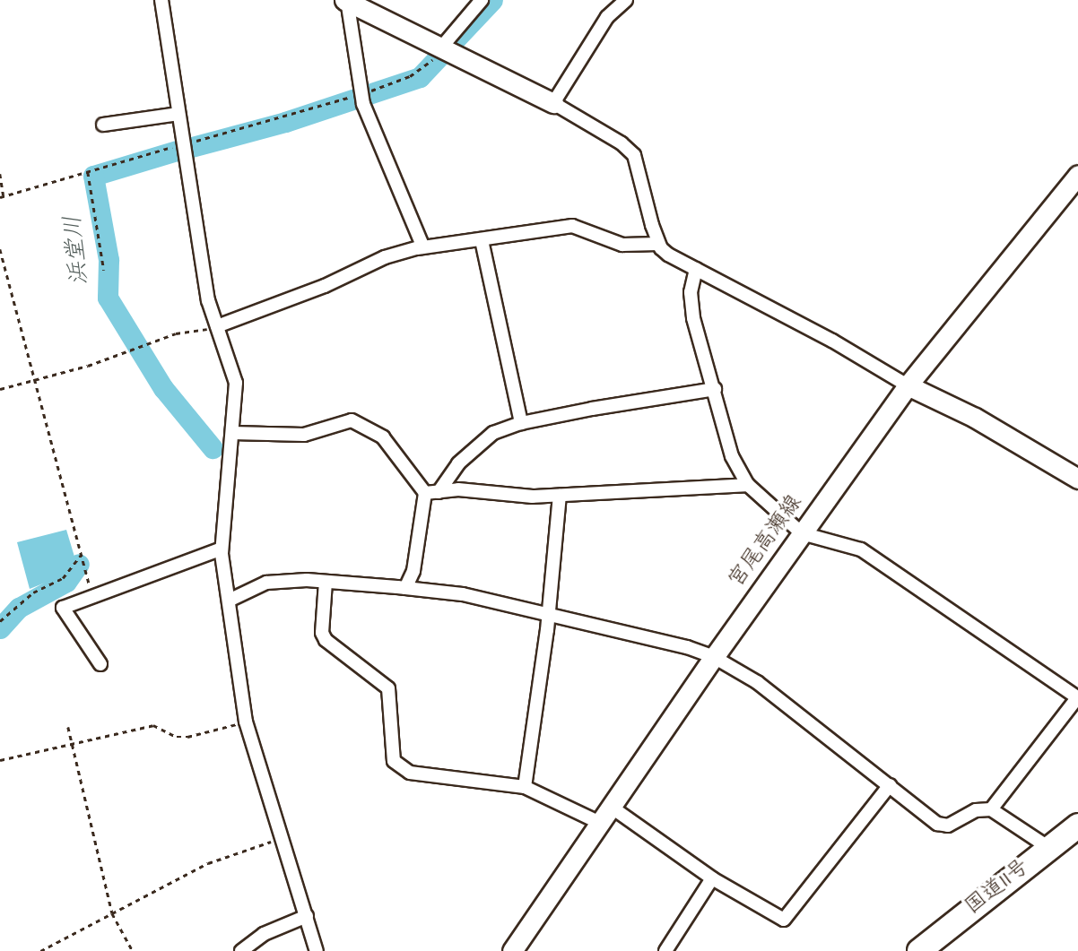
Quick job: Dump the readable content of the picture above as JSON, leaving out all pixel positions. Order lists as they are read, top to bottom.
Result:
{
  "streets": {
    "highway": ["国道11号"],
    "main road": ["宮尾高瀬線"]
  },
  "water": ["浜堂川"]
}
